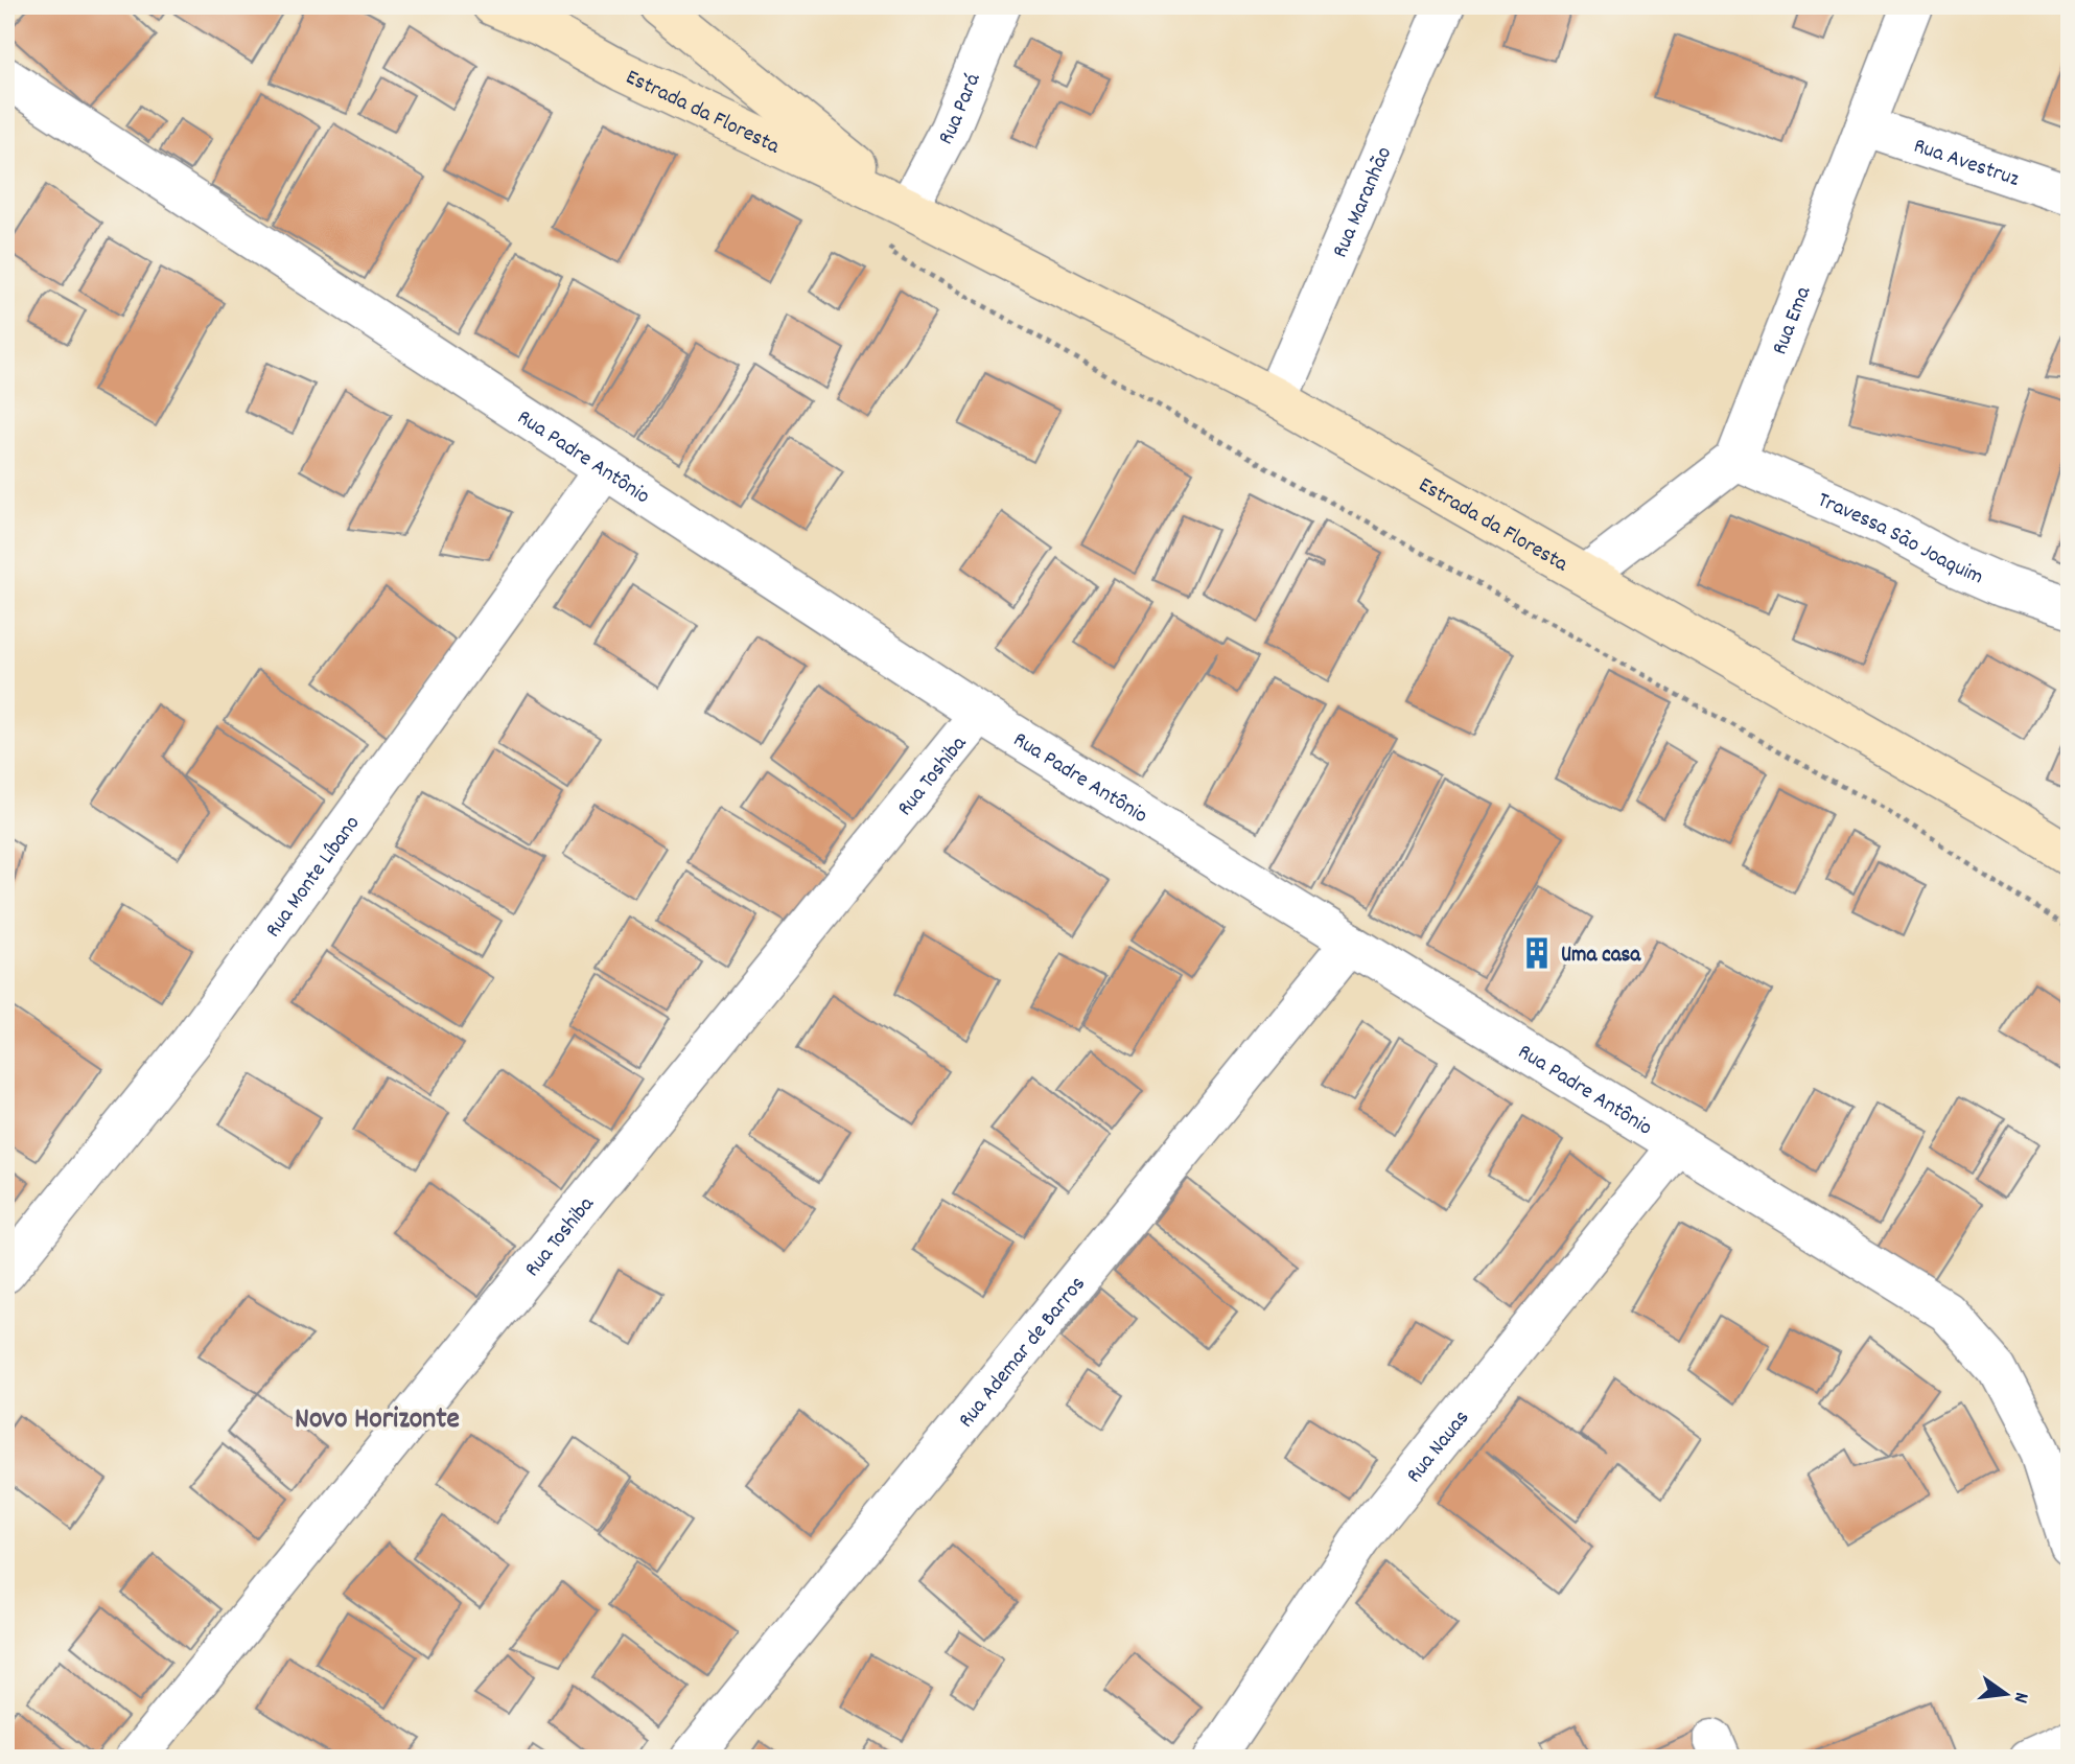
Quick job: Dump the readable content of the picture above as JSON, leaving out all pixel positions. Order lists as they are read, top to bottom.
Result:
{
  "streets": {
    "main road": ["Estrada da Floresta"],
    "street": [
      "Rua Pará",
      "Rua Avestruz",
      "Rua Maranhão",
      "Rua Ema",
      "Rua Padre Antônio",
      "Travessa São Joaquim",
      "Rua Toshiba",
      "Rua Monte Líbano",
      "Rua Ademar de Barros",
      "Rua Nauas"
    ]
  },
  "crossings": [
    ["Rua Pará", "Estrada da Floresta"],
    ["Estrada da Floresta", "Rua Maranhão"],
    ["Rua Avestruz", "Rua Ema"],
    ["Rua Ema", "Travessa São Joaquim"],
    ["Rua Padre Antônio", "Rua Toshiba"],
    ["Rua Padre Antônio", "Rua Monte Líbano"],
    ["Rua Padre Antônio", "Rua Ademar de Barros"],
    ["Rua Padre Antônio", "Rua Nauas"]
  ],
  "districts": ["Novo Horizonte"],
  "places": {
    "building": ["Uma casa"]
  },
  "north": "right"
}
